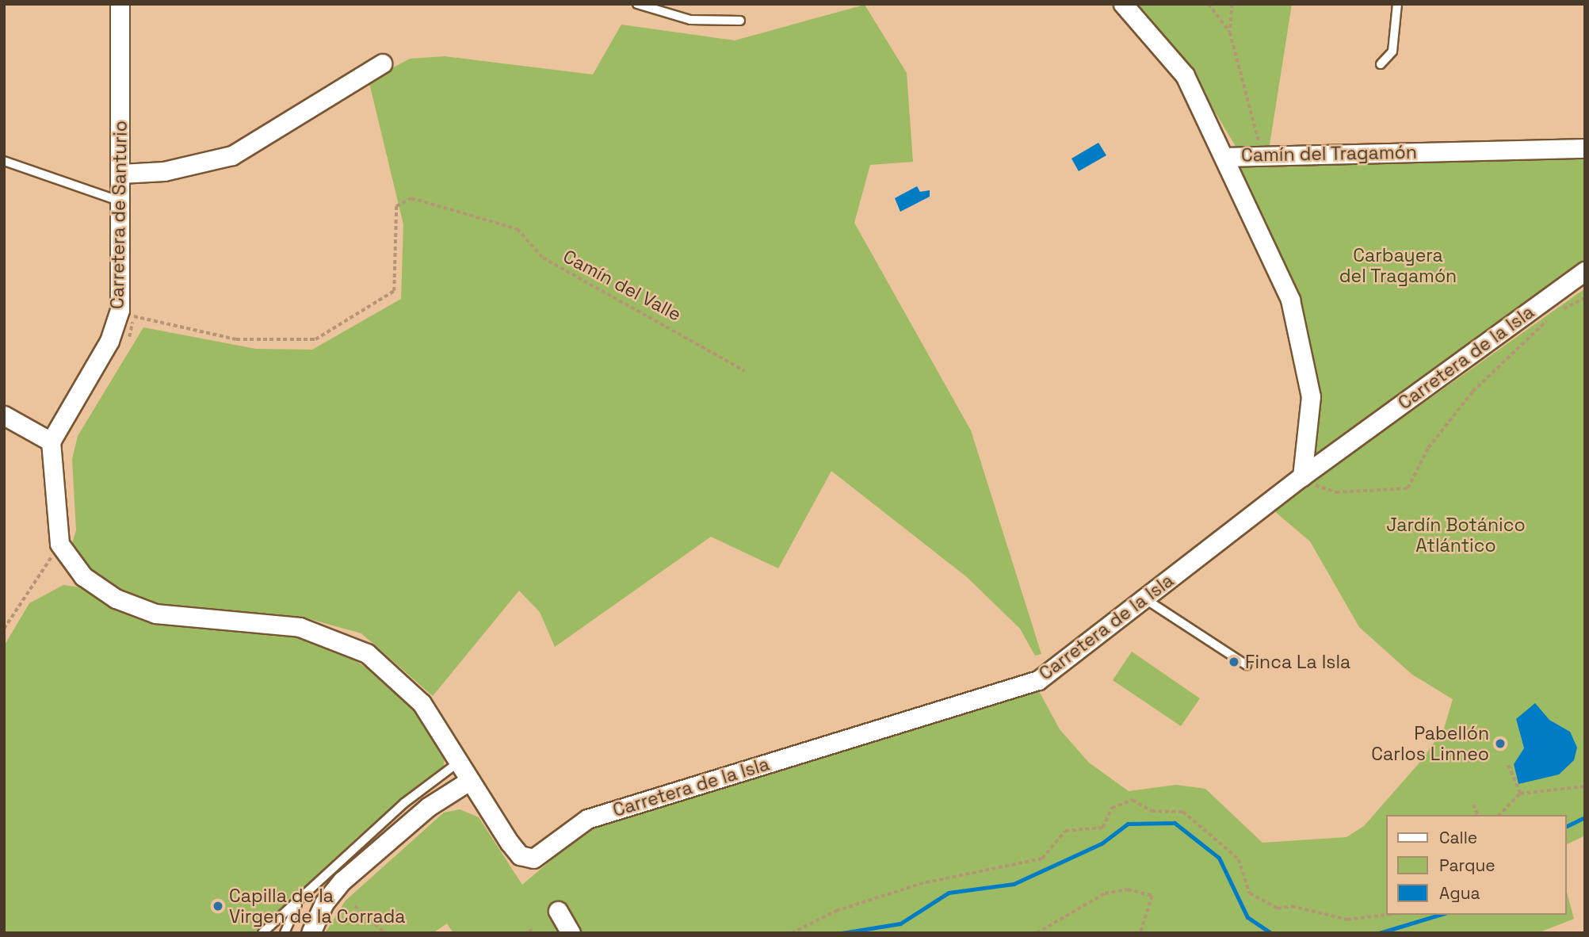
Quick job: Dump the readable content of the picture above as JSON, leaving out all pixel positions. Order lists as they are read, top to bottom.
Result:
{
  "streets": {
    "street": ["Camín del Tragamón", "Carretera de Santurio", "Carretera de la Isla"],
    "path": ["Camín del Valle"]
  },
  "parks": ["Carbayera del Tragamón", "Jardín Botánico Atlántico"],
  "places": ["Finca La Isla", "Pabellón Carlos Linneo", "Capilla de la Virgen de la Corrada"],
  "legend": ["Calle", "Parque", "Agua"]
}
